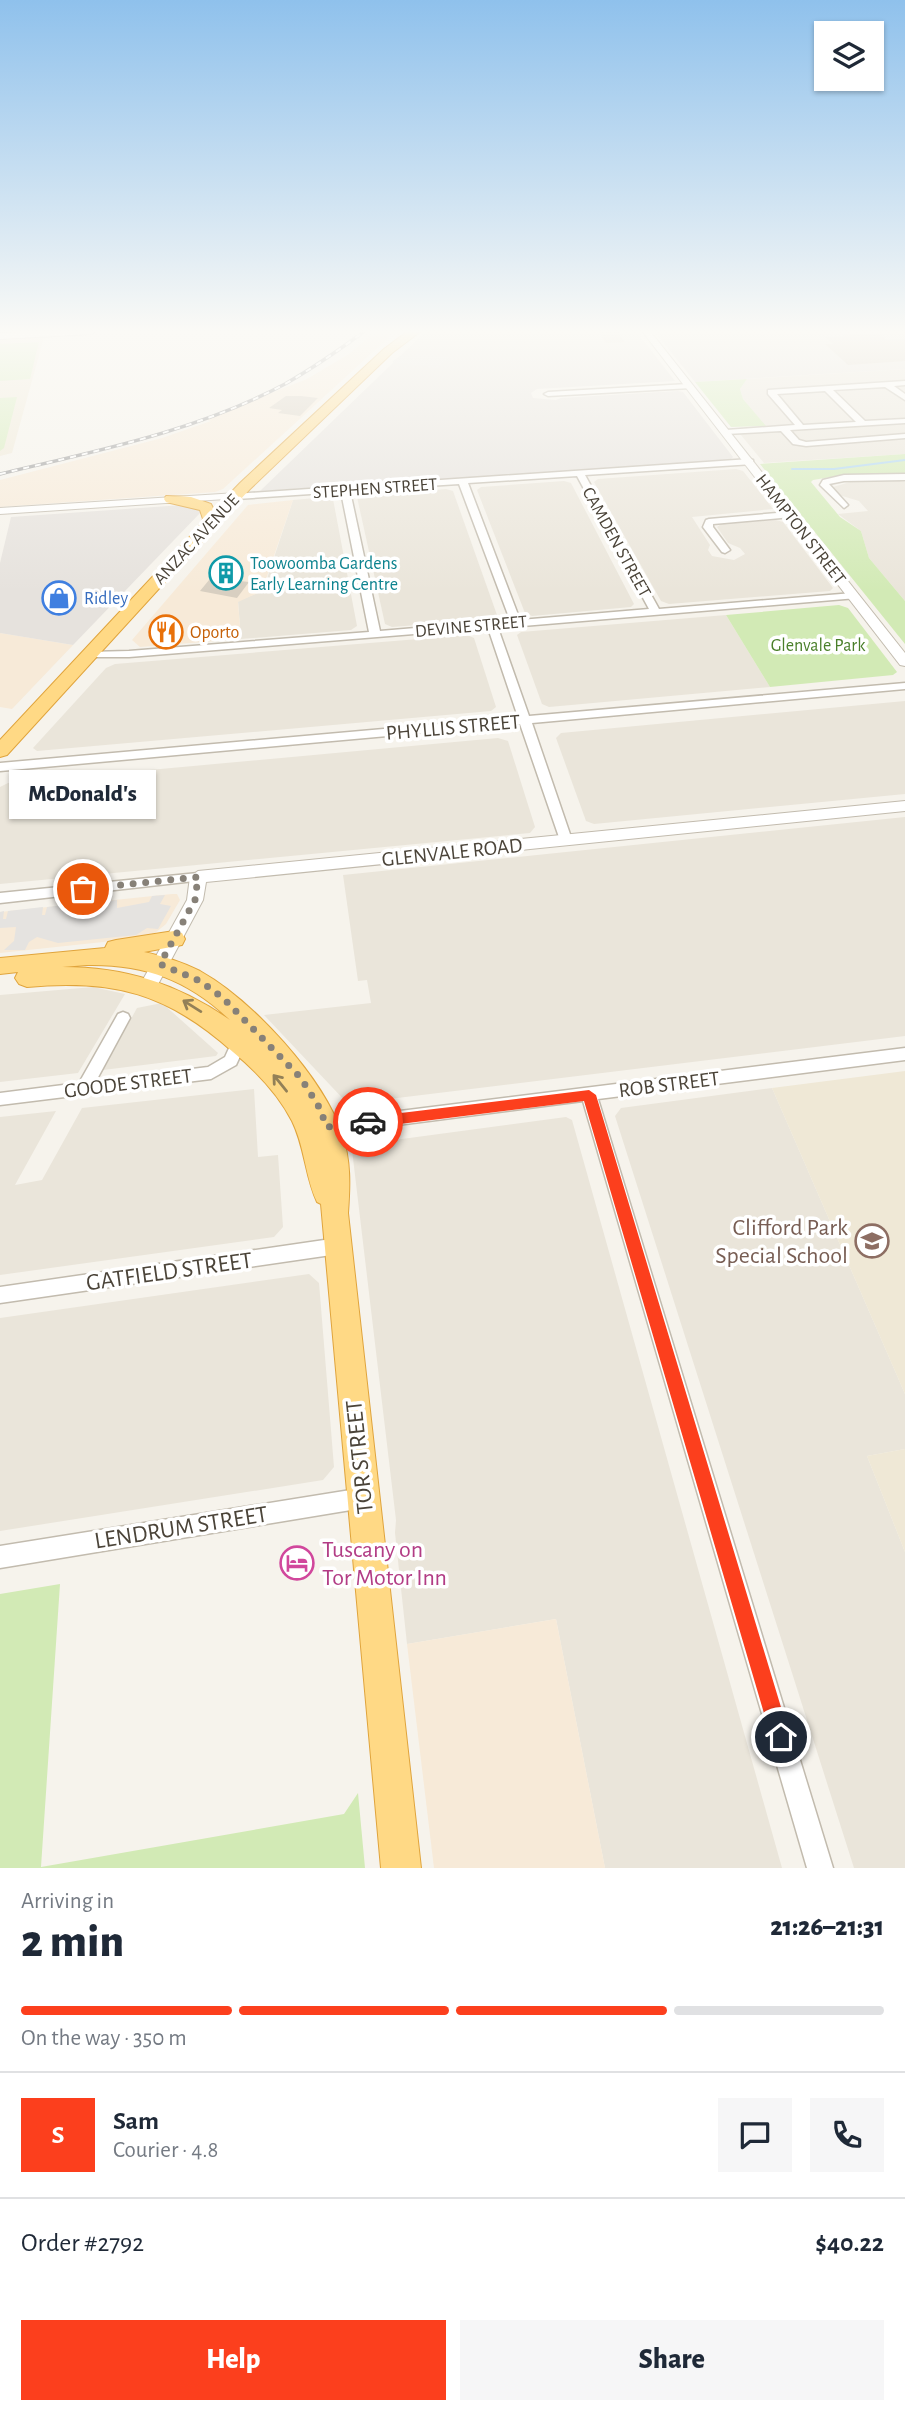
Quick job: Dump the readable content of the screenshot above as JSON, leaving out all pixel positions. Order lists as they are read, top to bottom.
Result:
{
  "streets": {
    "highway": ["ANZAC AVENUE", "TOR STREET"],
    "street": [
      "STEPHEN STREET",
      "HAMPTON STREET",
      "CAMDEN STREET",
      "DEVINE STREET",
      "PHYLLIS STREET",
      "GLENVALE ROAD",
      "GOODE STREET",
      "ROB STREET",
      "GATFIELD STREET",
      "LENDRUM STREET"
    ]
  },
  "crossings": [
    ["STEPHEN STREET", "HAMPTON STREET"],
    ["STEPHEN STREET", "ANZAC AVENUE"],
    ["STEPHEN STREET", "CAMDEN STREET"],
    ["HAMPTON STREET", "DEVINE STREET"],
    ["ANZAC AVENUE", "DEVINE STREET"],
    ["CAMDEN STREET", "DEVINE STREET"],
    ["GOODE STREET", "TOR STREET"],
    ["ROB STREET", "TOR STREET"],
    ["GATFIELD STREET", "TOR STREET"],
    ["TOR STREET", "LENDRUM STREET"]
  ],
  "parks": ["Glenvale Park"],
  "places": {
    "building": ["Toowoomba Gardens Early Learning Centre"],
    "shop": ["Ridley"],
    "restaurant": ["Oporto"],
    "other": ["McDonald's"],
    "school or university": ["Clifford Park Special School"],
    "hotel": ["Tuscany on Tor Motor Inn"]
  },
  "page": {
    "bubble": "McDonald's",
    "heading": ["2 min", "Arriving in", "21:26–21:31"],
    "panel": [
      "Sam",
      "Courier · 4.8",
      "Order #2792",
      "$40.22"
    ],
    "bar": "On the way · 350 m",
    "round": "S",
    "buttons": ["Help", "Share"]
  }
}
